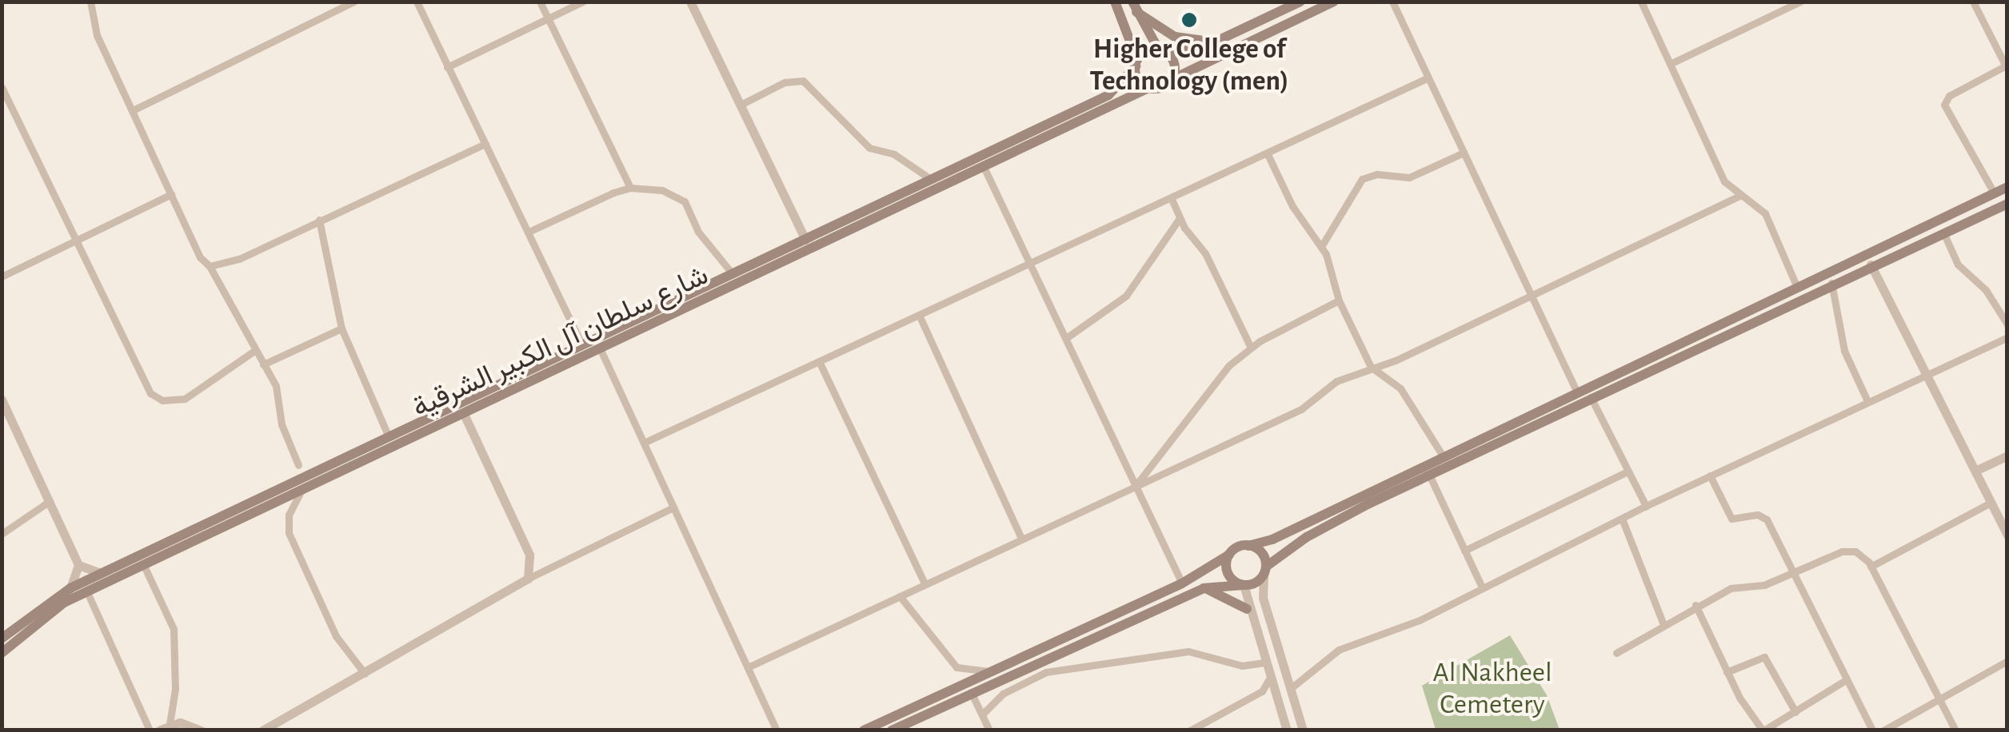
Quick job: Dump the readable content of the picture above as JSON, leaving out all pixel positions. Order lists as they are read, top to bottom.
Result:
{
  "streets": {
    "main road": ["شارع سلطان آل الكبير الشرقية"]
  },
  "parks": ["Al Nakheel Cemetery"],
  "places": ["Higher College of Technology (men)"]
}
